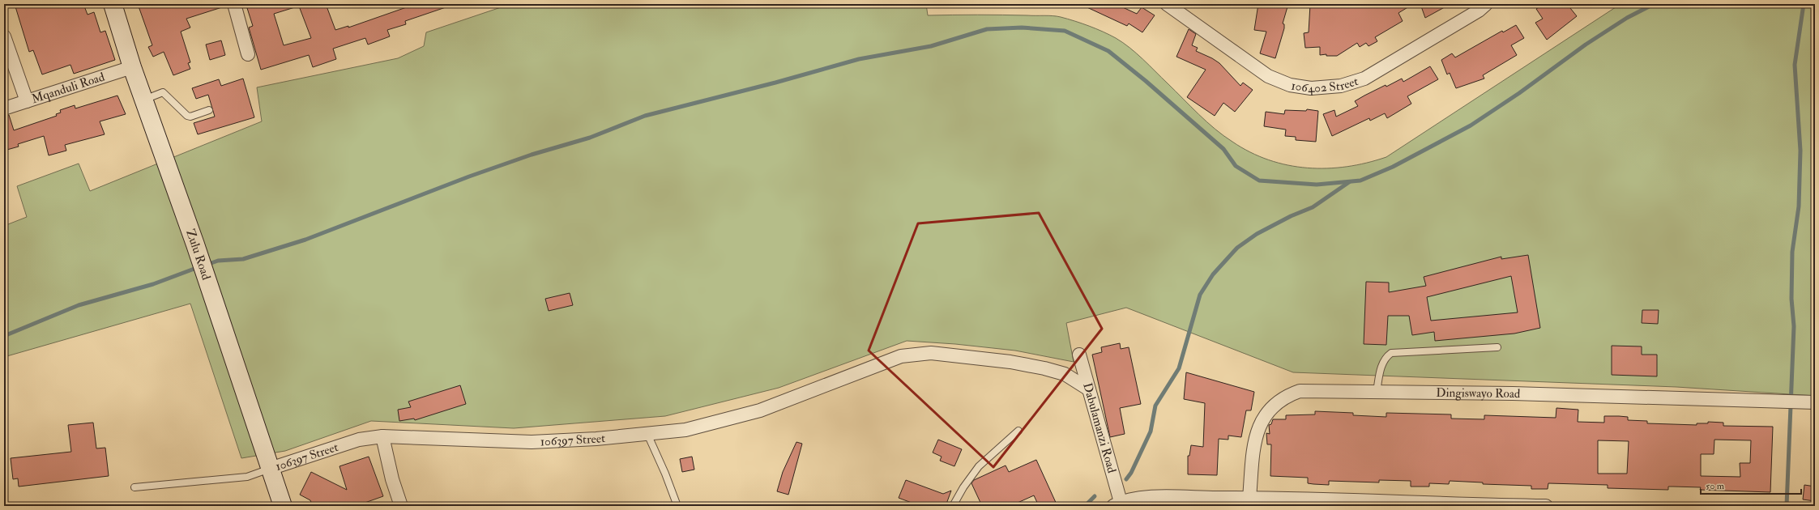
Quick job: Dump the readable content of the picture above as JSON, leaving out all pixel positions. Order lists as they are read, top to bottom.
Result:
{
  "streets": {
    "street": [
      "106402 Street",
      "Mqanduli Road",
      "Zulu Road",
      "Dingiswayo Road",
      "Dabulamanzi Road",
      "106397 Street"
    ]
  },
  "crossings": [
    ["Mqanduli Road", "Zulu Road"],
    ["Zulu Road", "106397 Street"],
    ["Dingiswayo Road", "Dabulamanzi Road"],
    ["Dabulamanzi Road", "106397 Street"]
  ],
  "scale_bar": "50 m"
}
